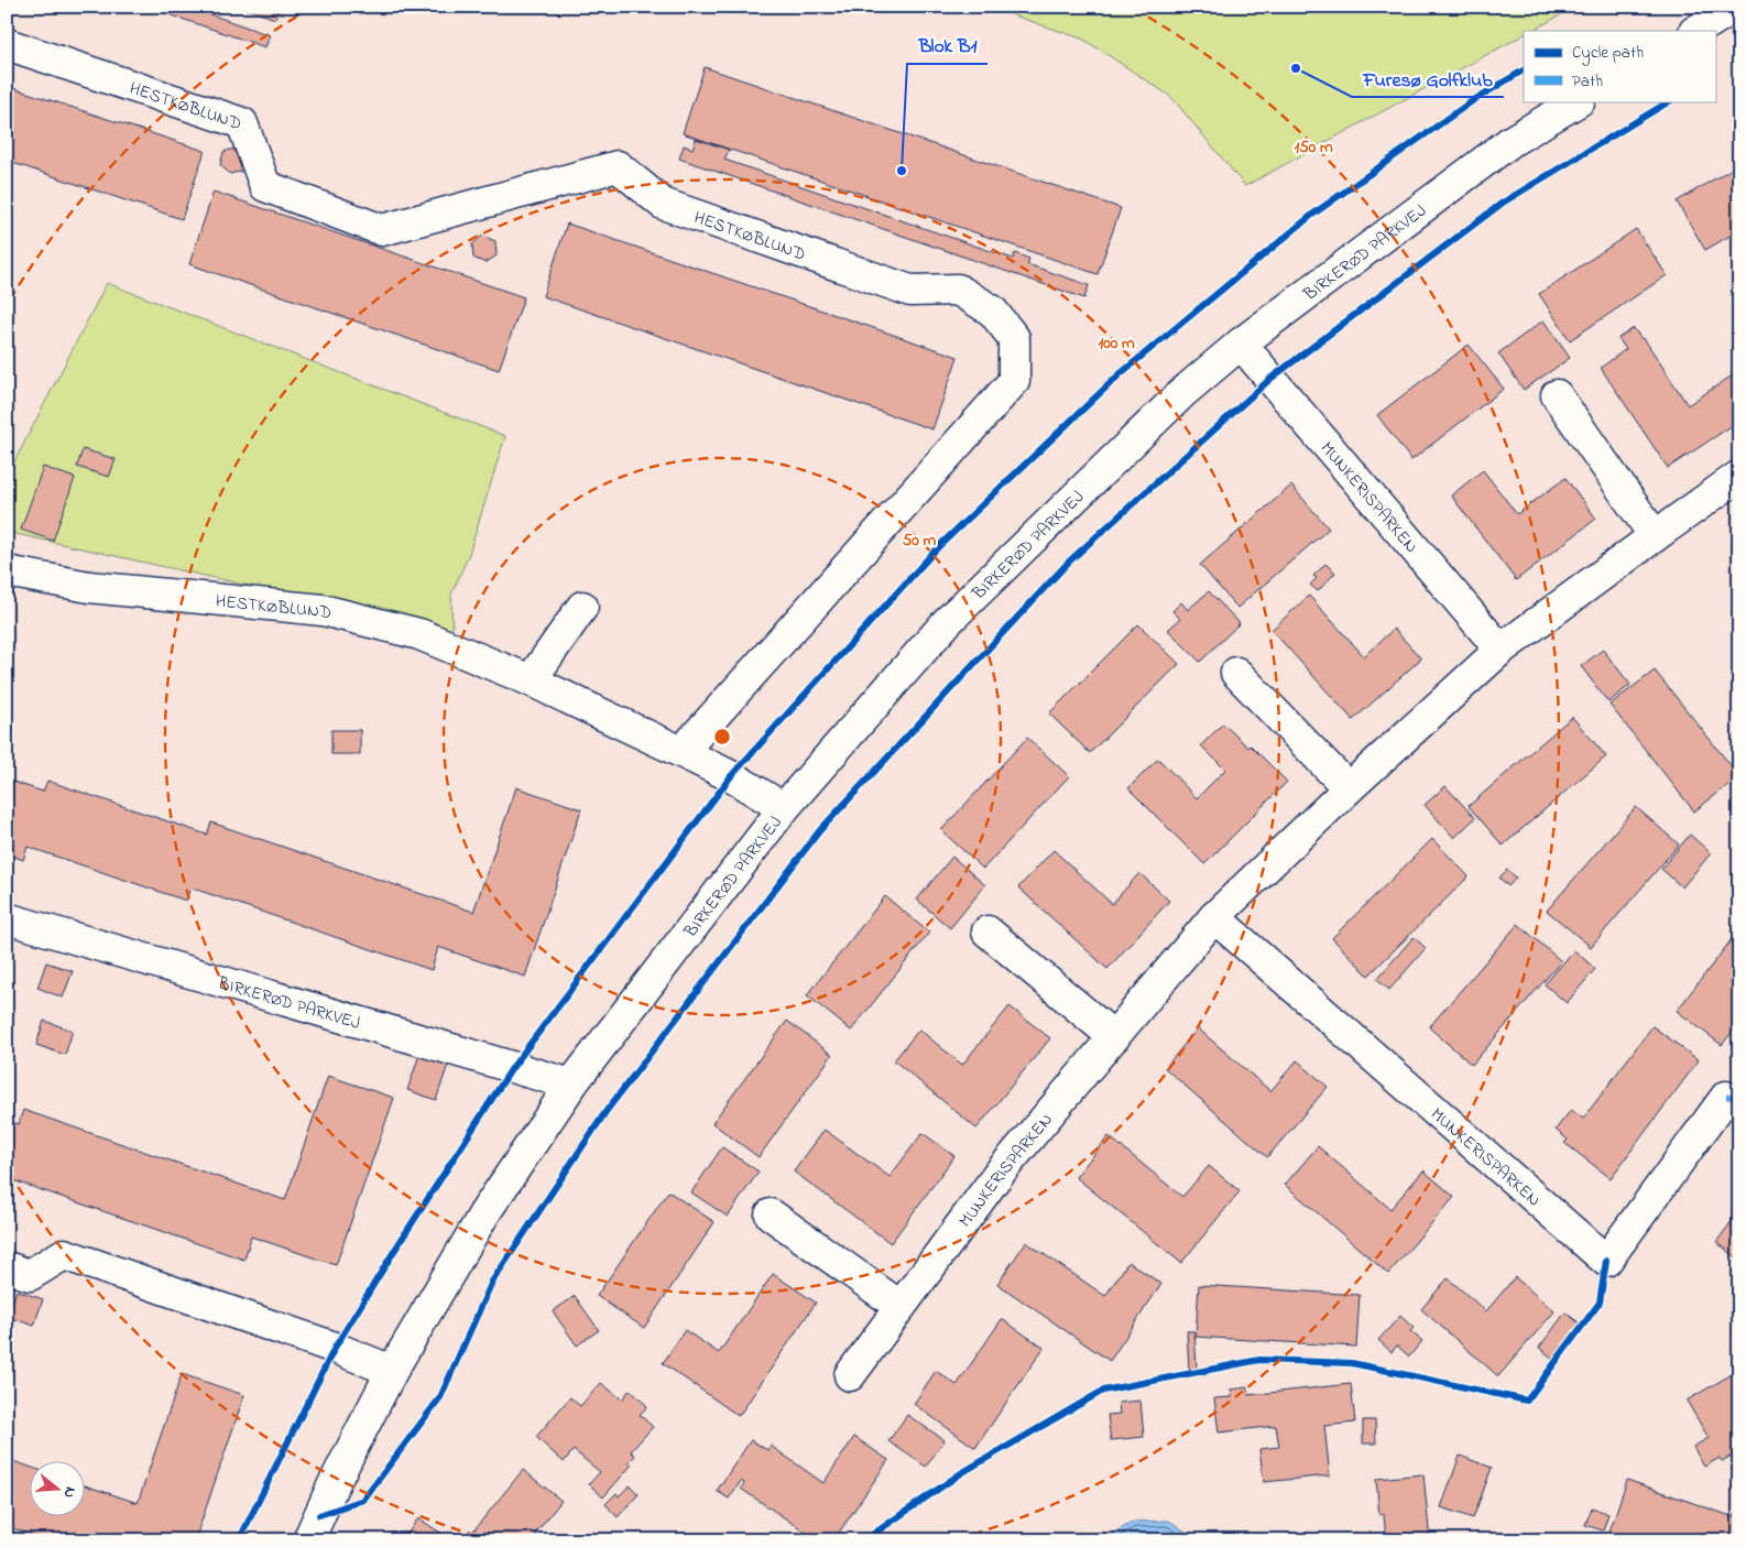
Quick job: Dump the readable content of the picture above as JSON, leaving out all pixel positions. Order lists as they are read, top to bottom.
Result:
{
  "streets": {
    "street": ["HESTKØBLUND", "BIRKERØD PARKVEJ", "MUNKERISPARKEN"]
  },
  "crossings": [
    ["HESTKØBLUND", "BIRKERØD PARKVEJ"],
    ["BIRKERØD PARKVEJ", "MUNKERISPARKEN"]
  ],
  "places": ["Furesø Golfklub", "Blok B1"],
  "legend": ["Cycle path", "Path"],
  "north": "right",
  "rings": ["150 m", "100 m", "50 m"]
}
